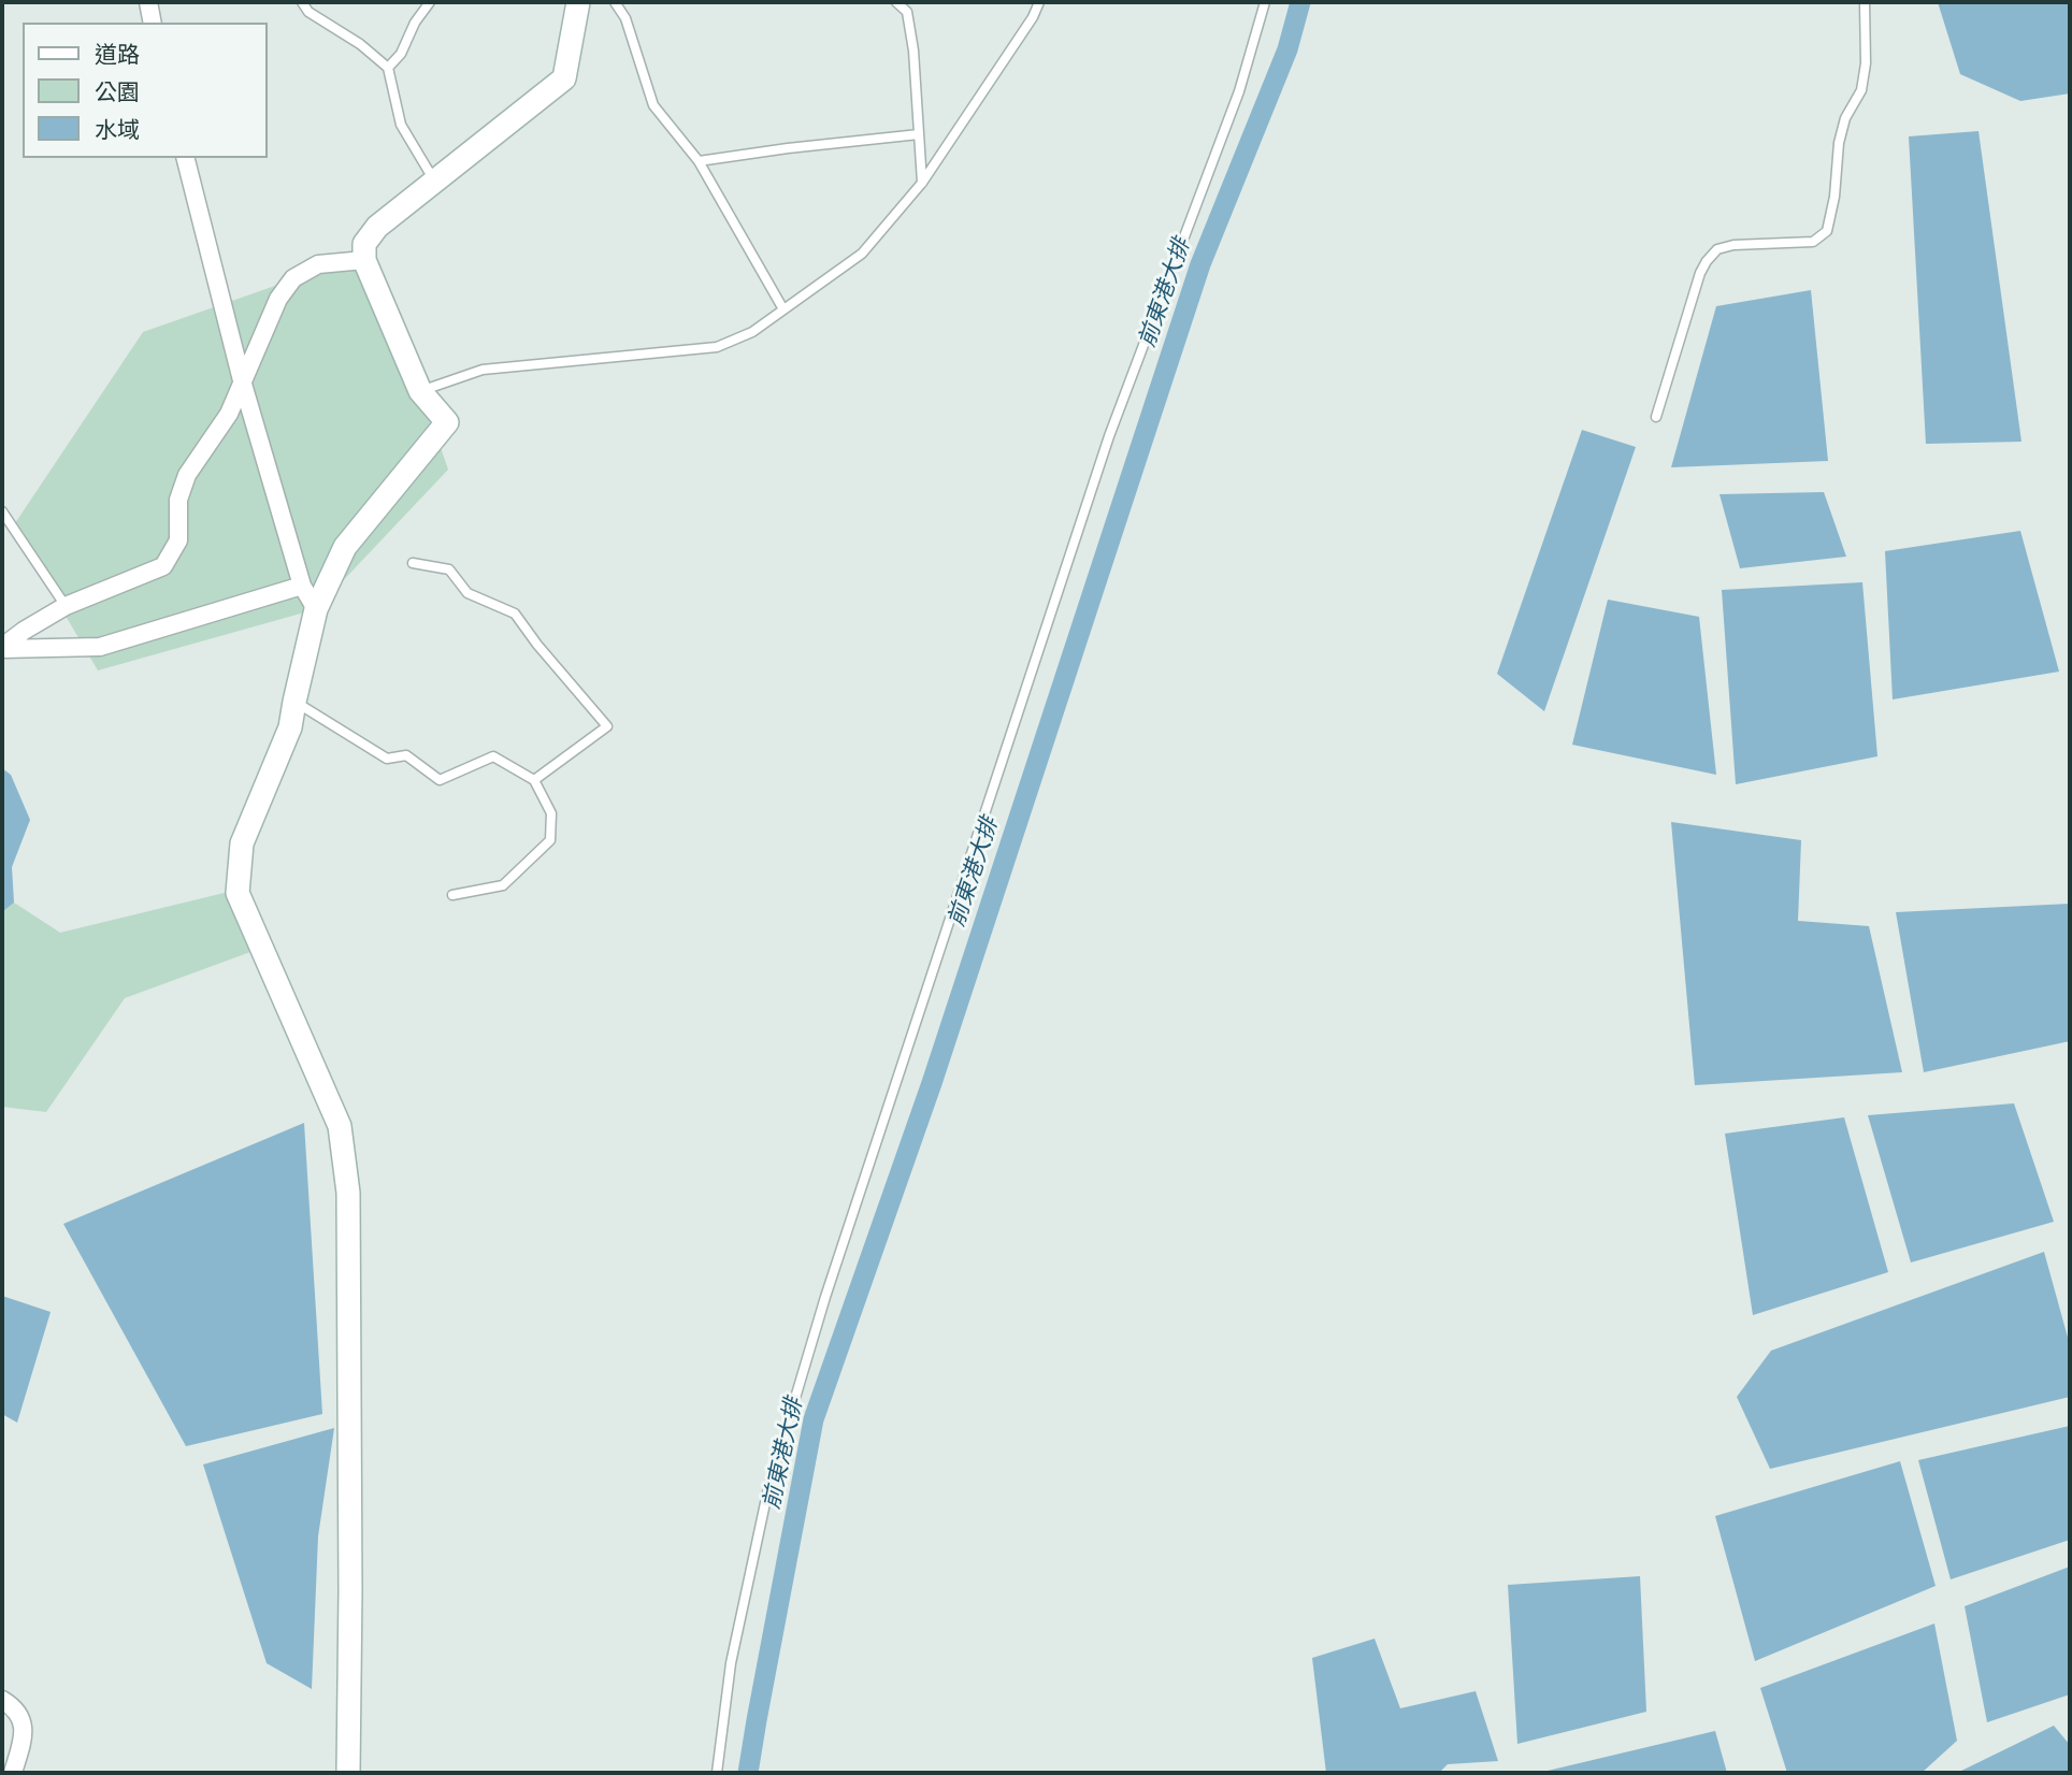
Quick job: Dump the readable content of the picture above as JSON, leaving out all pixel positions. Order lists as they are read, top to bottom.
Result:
{
  "water": ["前東港大排"],
  "legend": ["道路", "公園", "水域"]
}
